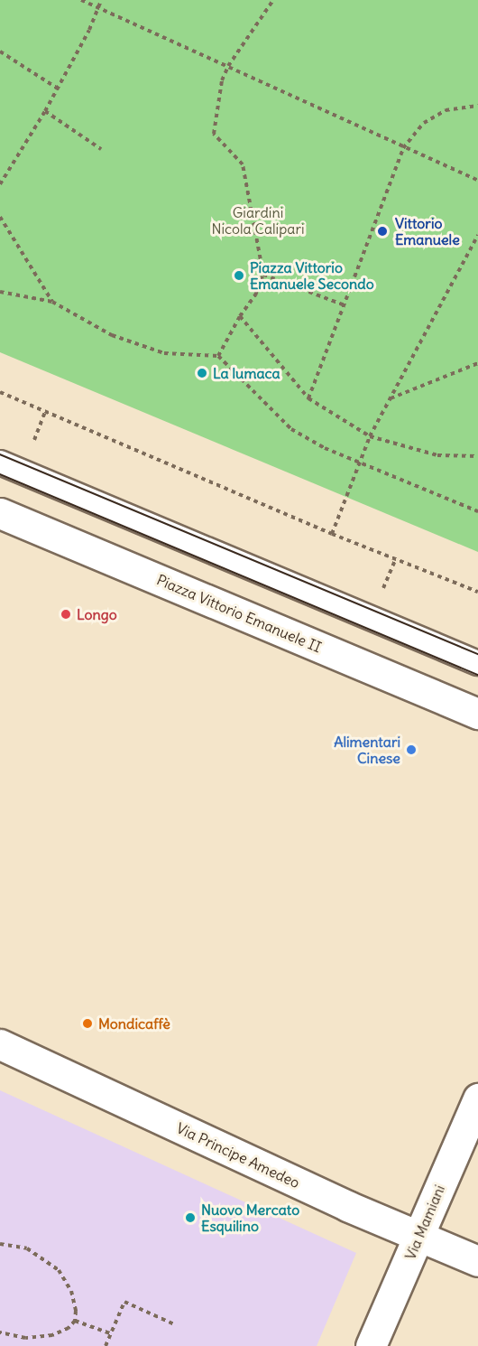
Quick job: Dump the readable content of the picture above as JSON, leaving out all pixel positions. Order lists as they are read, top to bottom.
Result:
{
  "streets": {
    "street": ["Piazza Vittorio Emanuele II", "Via Principe Amedeo", "Via Mamiani"]
  },
  "crossings": [
    ["Via Principe Amedeo", "Via Mamiani"]
  ],
  "parks": ["Giardini Nicola Calipari"],
  "places": [
    "Vittorio Emanuele",
    "Piazza Vittorio Emanuele Secondo",
    "La lumaca",
    "Longo",
    "Alimentari Cinese",
    "Mondicaffè",
    "Nuovo Mercato Esquilino"
  ]
}
